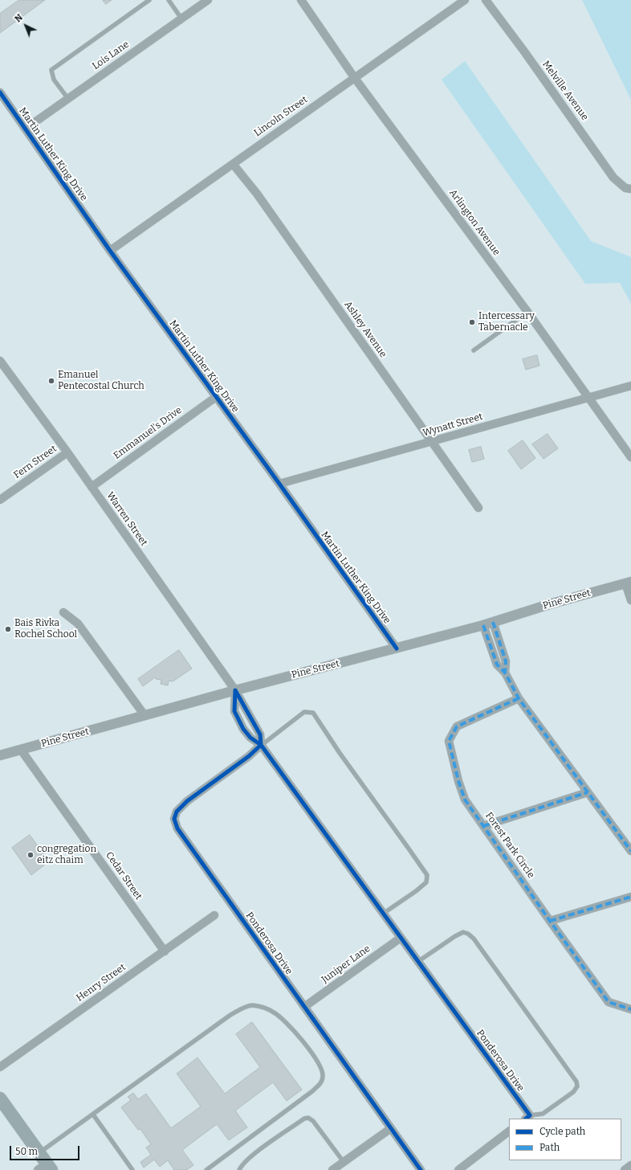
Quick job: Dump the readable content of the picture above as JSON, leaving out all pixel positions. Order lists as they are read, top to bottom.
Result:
{
  "streets": {
    "street": [
      "Lois Lane",
      "Melville Avenue",
      "Lincoln Street",
      "Martin Luther King Drive",
      "Arlington Avenue",
      "Ashley Avenue",
      "Wynatt Street",
      "Emmanuel's Drive",
      "Fern Street",
      "Warren Street",
      "Pine Street",
      "Forest Park Circle",
      "Cedar Street",
      "Ponderosa Drive",
      "Juniper Lane",
      "Henry Street"
    ]
  },
  "crossings": [
    ["Lois Lane", "Martin Luther King Drive"],
    ["Lincoln Street", "Martin Luther King Drive"],
    ["Lincoln Street", "Arlington Avenue"],
    ["Lincoln Street", "Ashley Avenue"],
    ["Martin Luther King Drive", "Wynatt Street"],
    ["Martin Luther King Drive", "Emmanuel's Drive"],
    ["Martin Luther King Drive", "Pine Street"],
    ["Arlington Avenue", "Wynatt Street"],
    ["Ashley Avenue", "Wynatt Street"],
    ["Emmanuel's Drive", "Warren Street"],
    ["Fern Street", "Warren Street"],
    ["Warren Street", "Pine Street"],
    ["Warren Street", "Ponderosa Drive"],
    ["Pine Street", "Cedar Street"],
    ["Pine Street", "Ponderosa Drive"],
    ["Cedar Street", "Henry Street"],
    ["Ponderosa Drive", "Juniper Lane"]
  ],
  "places": [
    "Intercessary Tabernacle",
    "Emanuel Pentecostal Church",
    "Bais Rivka Rochel School",
    "congregation eitz chaim"
  ],
  "legend": ["Cycle path", "Path"],
  "scale_bar": "50 m",
  "north": "top left"
}
